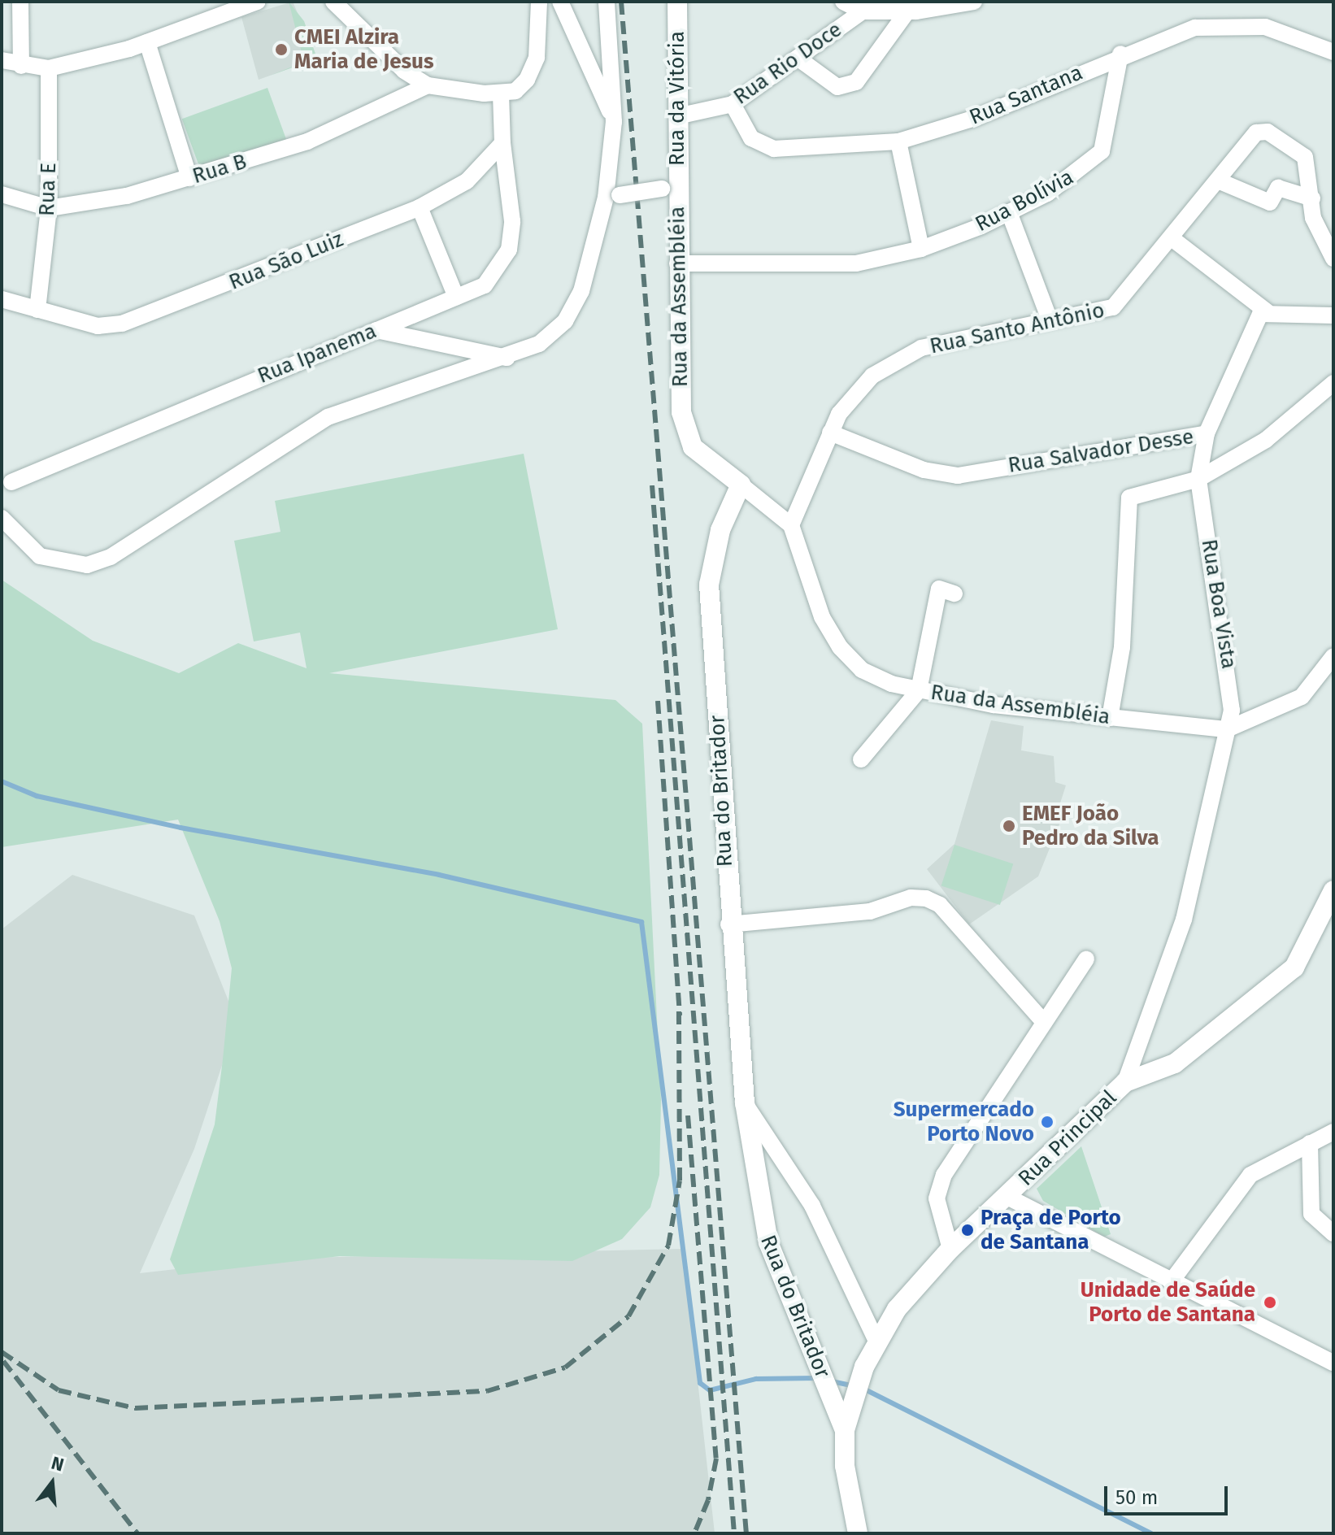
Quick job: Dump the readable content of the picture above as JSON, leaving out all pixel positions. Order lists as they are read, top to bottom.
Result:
{
  "streets": {
    "street": [
      "Rua Rio Doce",
      "Rua Santana",
      "Rua da Vitória",
      "Rua B",
      "Rua E",
      "Rua Bolívia",
      "Rua São Luiz",
      "Rua da Assembléia",
      "Rua Santo Antônio",
      "Rua Ipanema",
      "Rua Salvador Desse",
      "Rua Boa Vista",
      "Rua do Britador",
      "Rua Principal"
    ]
  },
  "crossings": [
    ["Rua Rio Doce", "Rua Santana"],
    ["Rua Rio Doce", "Rua da Vitória"],
    ["Rua Santana", "Rua Bolívia"],
    ["Rua da Vitória", "Rua da Assembléia"],
    ["Rua B", "Rua E"],
    ["Rua E", "Rua São Luiz"],
    ["Rua Bolívia", "Rua da Assembléia"],
    ["Rua São Luiz", "Rua Ipanema"],
    ["Rua da Assembléia", "Rua Santo Antônio"],
    ["Rua da Assembléia", "Rua Boa Vista"],
    ["Rua da Assembléia", "Rua do Britador"],
    ["Rua Santo Antônio", "Rua Salvador Desse"],
    ["Rua Salvador Desse", "Rua Boa Vista"],
    ["Rua do Britador", "Rua Principal"]
  ],
  "places": [
    "CMEI Alzira Maria de Jesus",
    "EMEF João Pedro da Silva",
    "Supermercado Porto Novo",
    "Praça de Porto de Santana",
    "Unidade de Saúde Porto de Santana"
  ],
  "scale_bar": "50 m",
  "north": "top"
}
